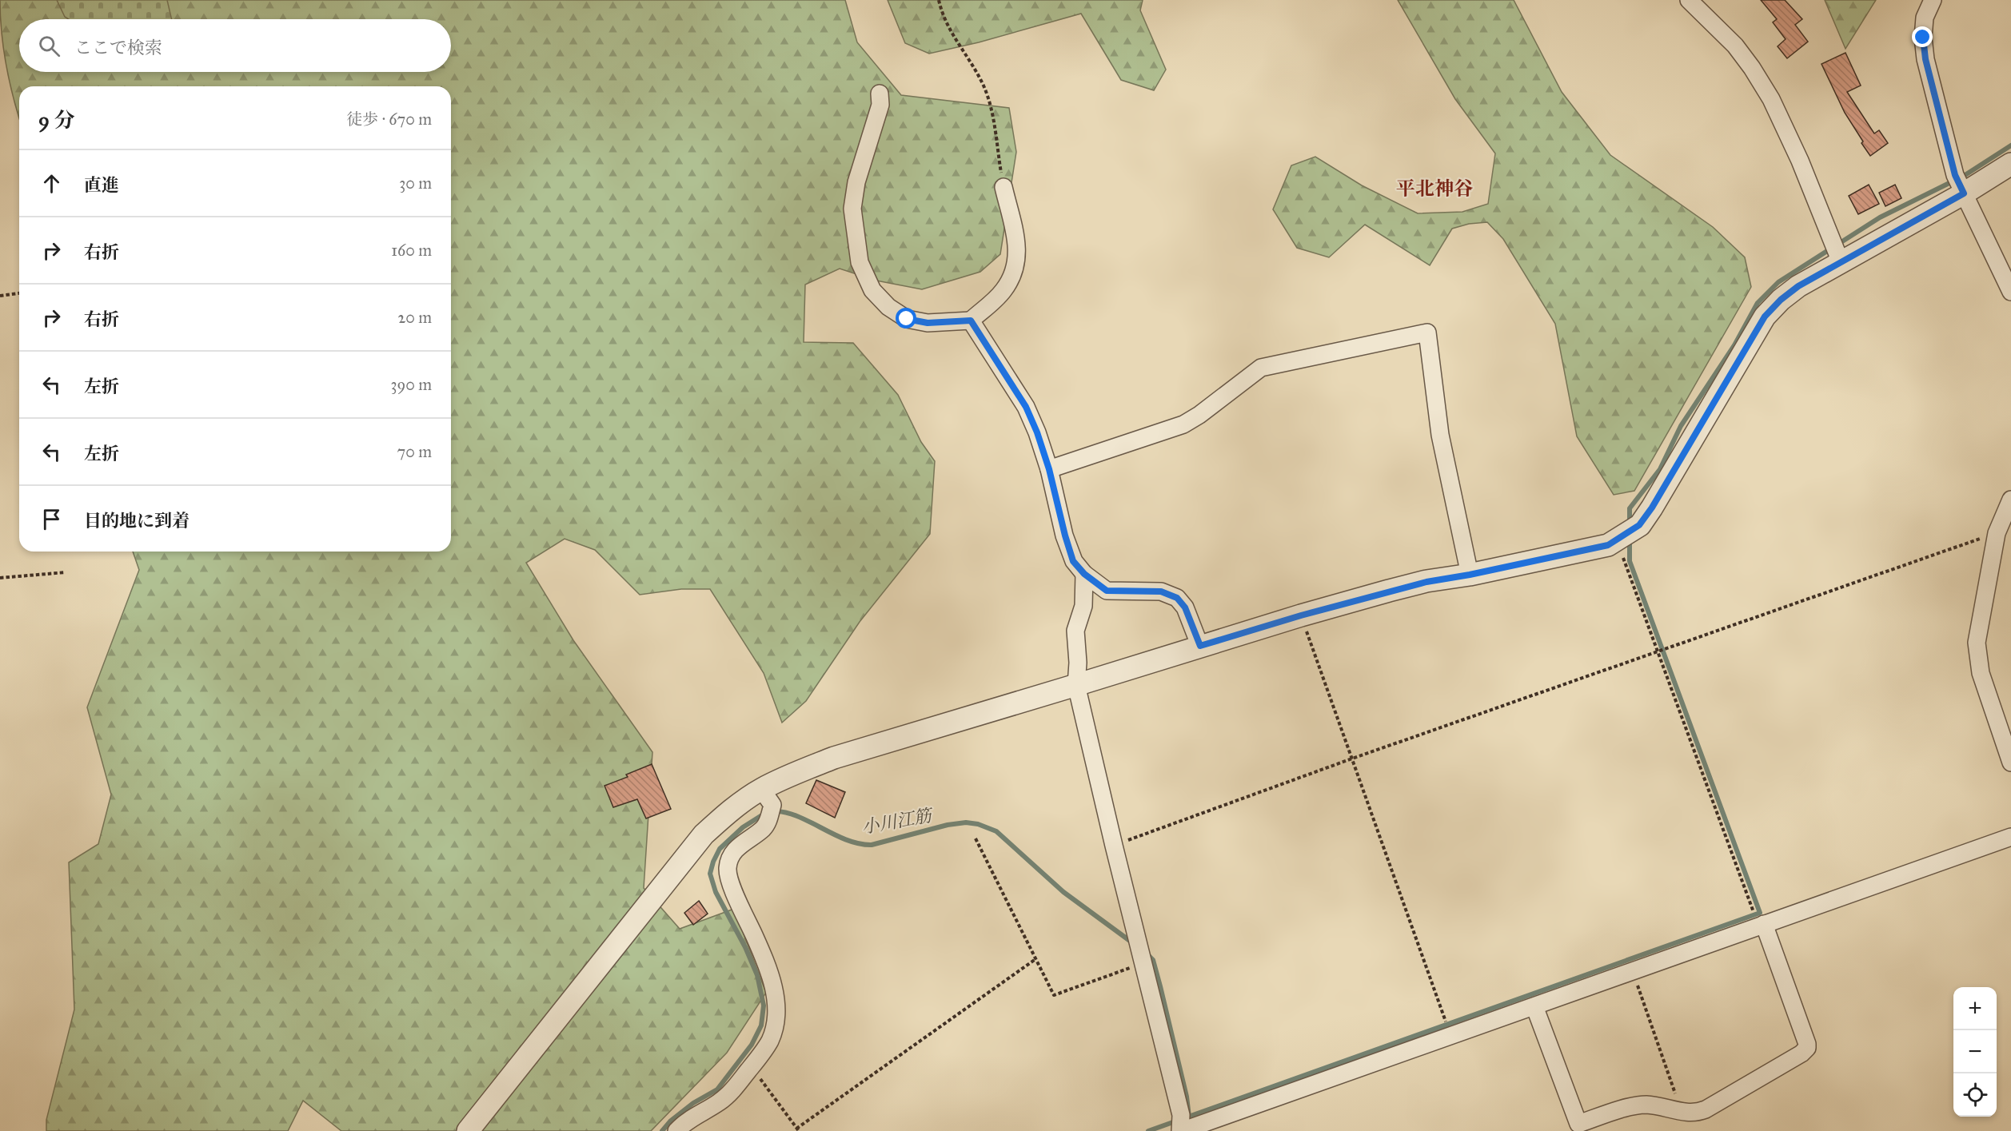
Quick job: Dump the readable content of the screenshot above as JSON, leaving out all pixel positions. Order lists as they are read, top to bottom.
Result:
{
  "districts": ["平北神谷"],
  "water": ["小川江筋"],
  "page": {
    "search": "ここで検索",
    "heading": ["9 分", "徒歩 · 670 m"],
    "list": [
      ["直進", "30 m"],
      ["右折", "160 m"],
      ["右折", "20 m"],
      ["左折", "390 m"],
      ["左折", "70 m"],
      "目的地に到着"
    ],
    "map_buttons": ["+", "−"]
  }
}
